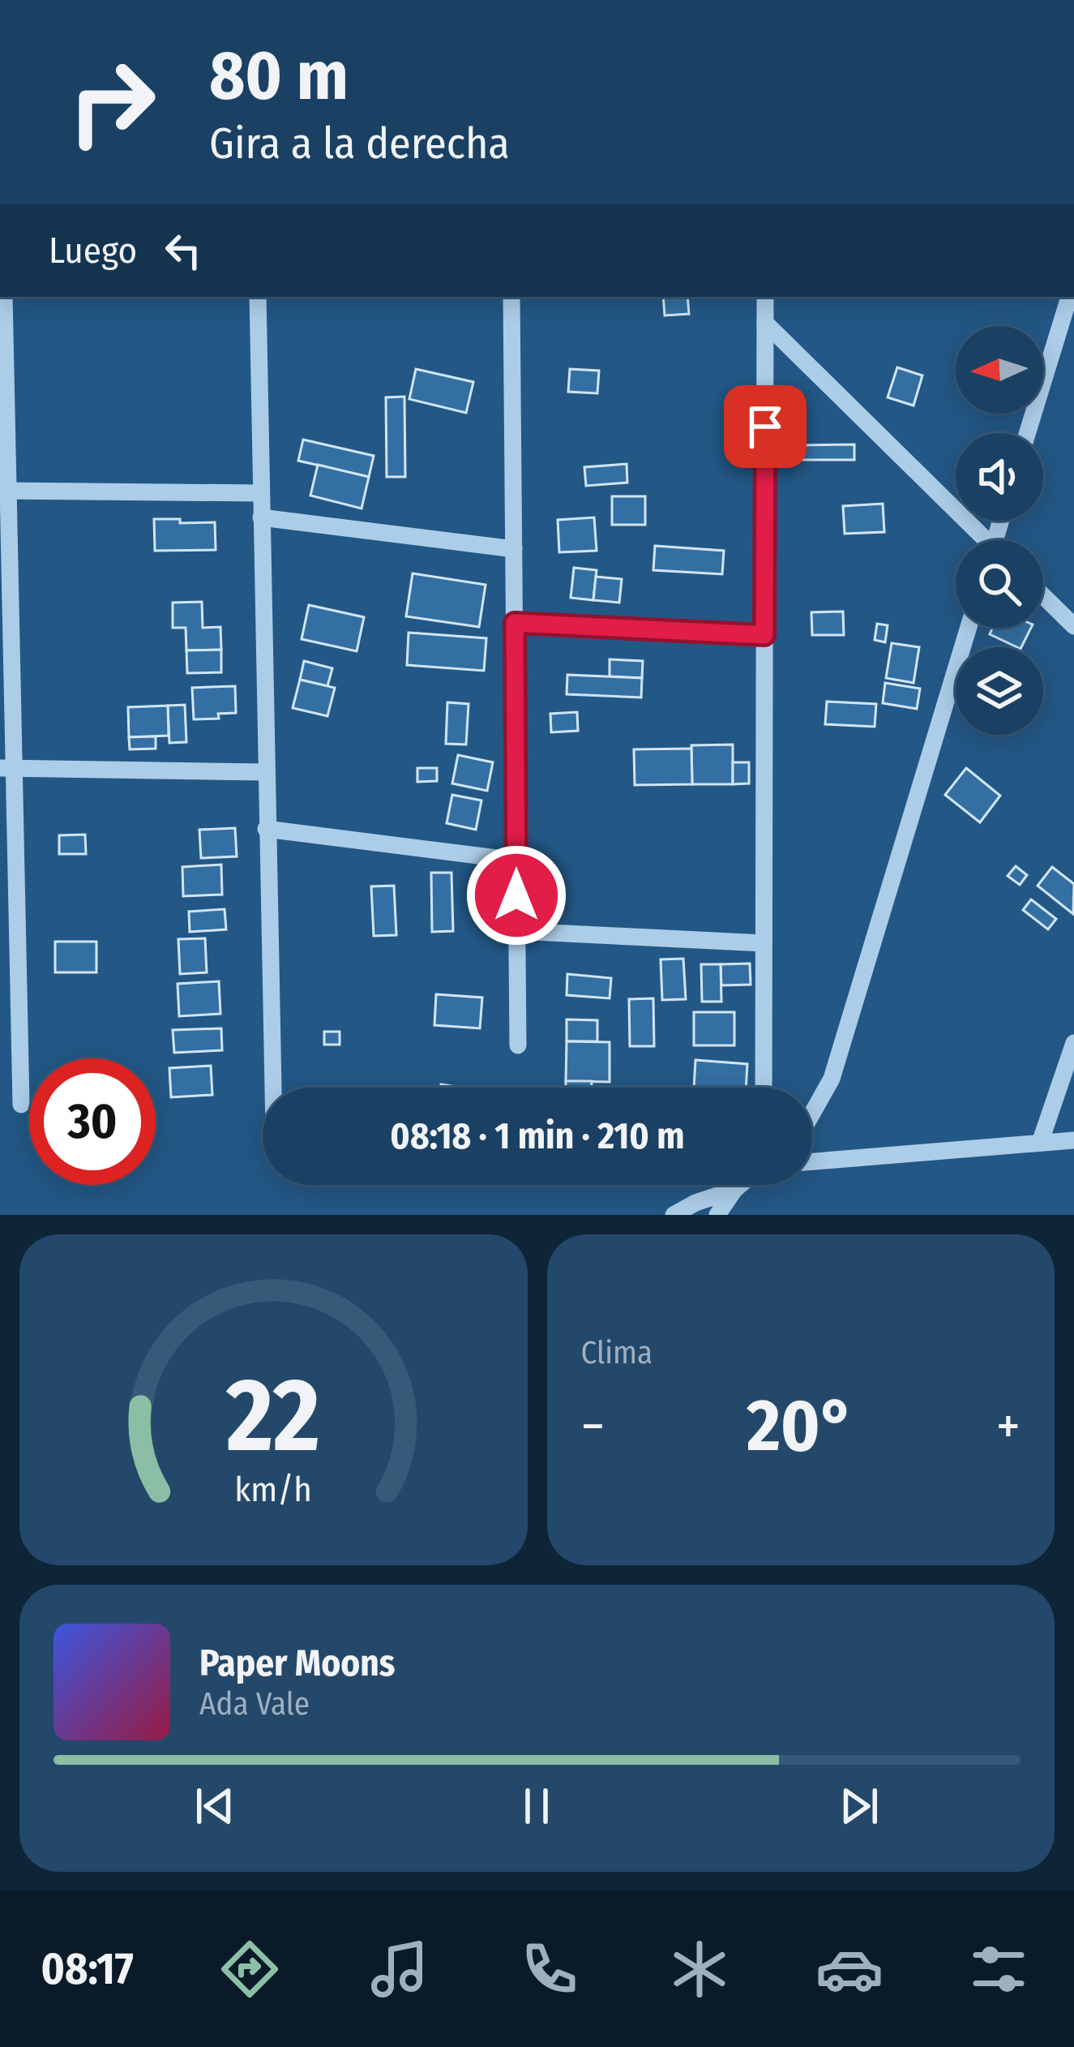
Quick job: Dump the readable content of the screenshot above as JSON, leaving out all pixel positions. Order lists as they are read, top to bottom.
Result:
{
  "north": "left",
  "page": {
    "turn": ["80 m", "Gira a la derecha"],
    "then": "Luego",
    "limit": "30",
    "trip": "08:18 · 1 min · 210 m",
    "tile": "Clima",
    "heat": ["−", "20°", "+"],
    "song": ["Paper Moons", "Ada Vale"],
    "tabs": "08:17",
    "gauge": ["22", "km/h"]
  }
}
